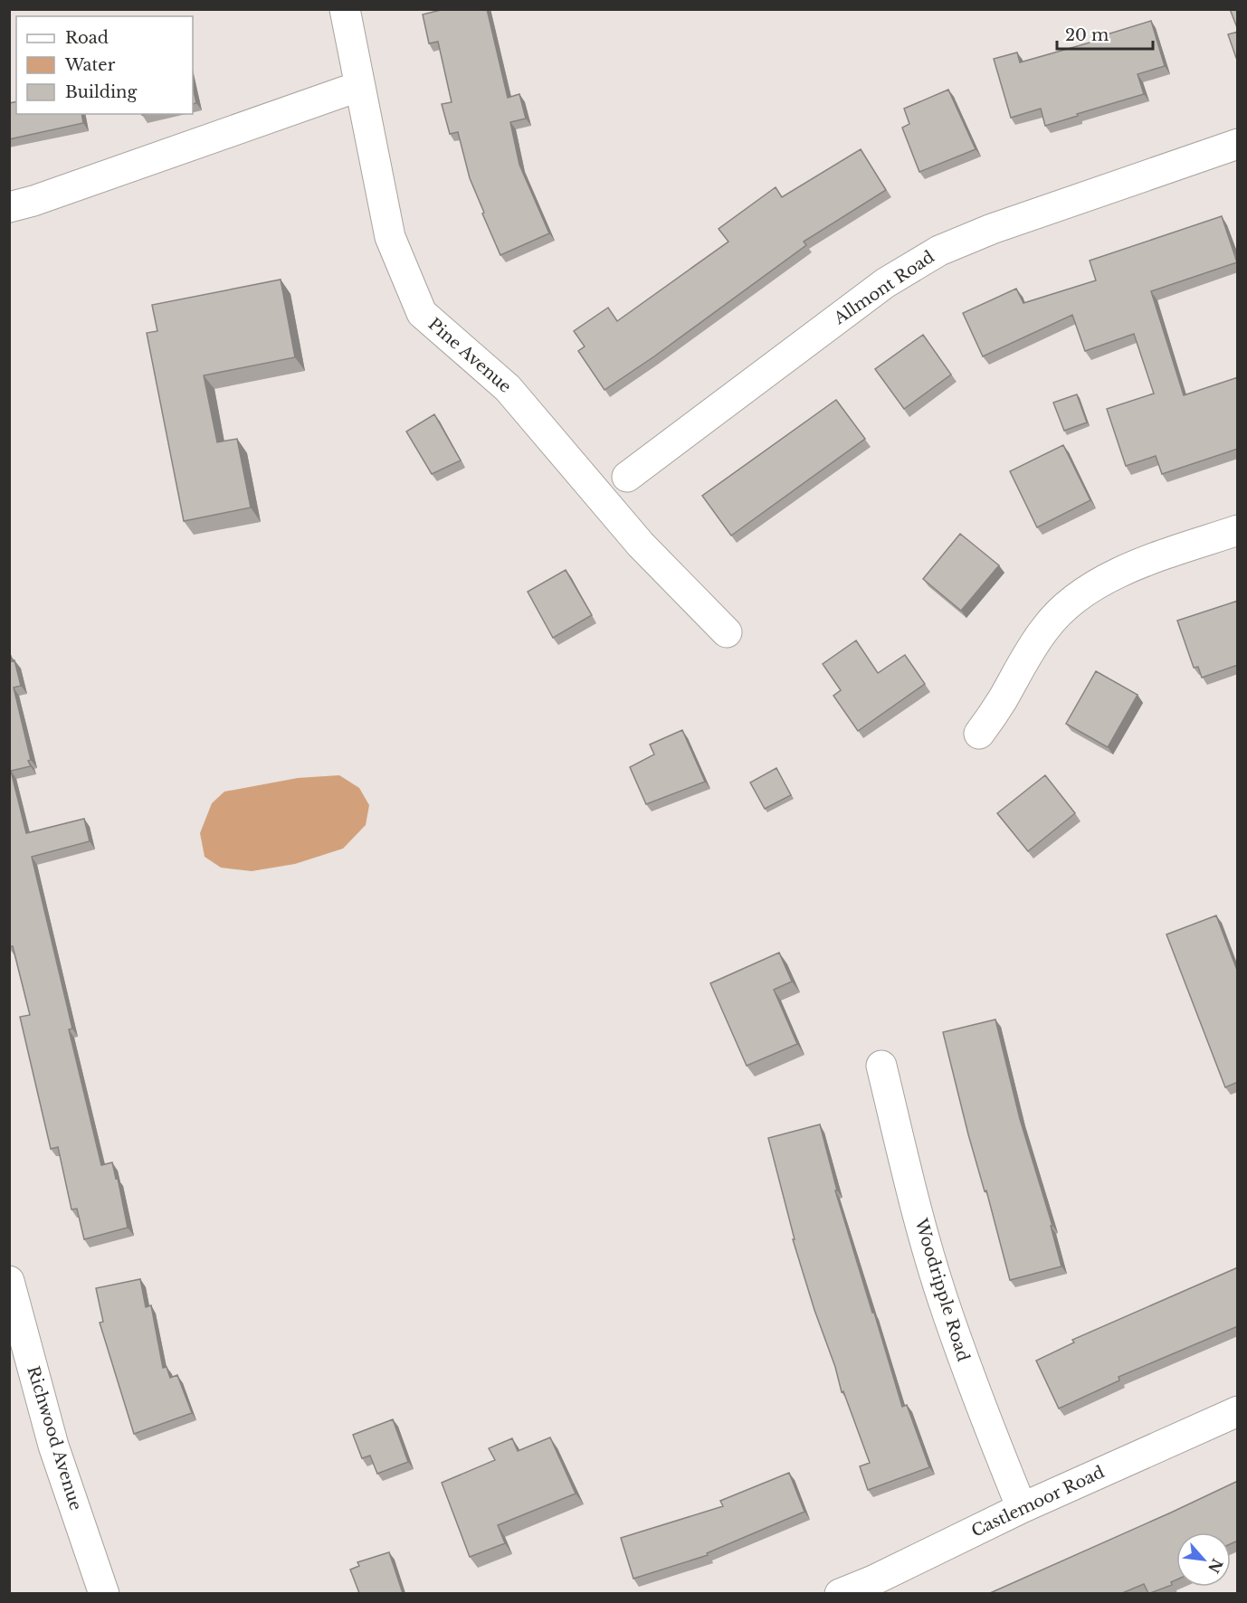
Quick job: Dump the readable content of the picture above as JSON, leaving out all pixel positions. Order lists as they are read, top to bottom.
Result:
{
  "streets": {
    "street": [
      "Allmont Road",
      "Pine Avenue",
      "Woodripple Road",
      "Richwood Avenue",
      "Castlemoor Road"
    ]
  },
  "crossings": [
    ["Woodripple Road", "Castlemoor Road"]
  ],
  "legend": ["Road", "Water", "Building"],
  "scale_bar": "20 m",
  "north": "bottom right"
}
